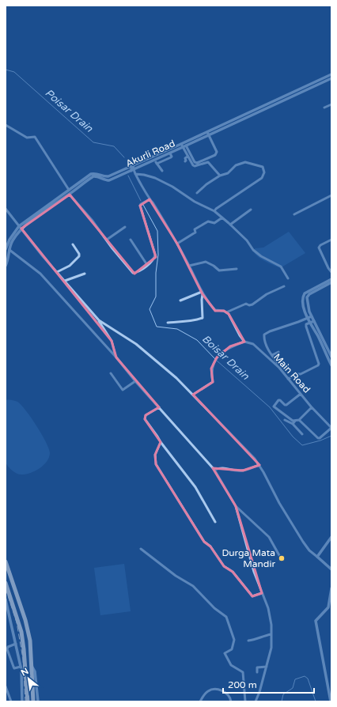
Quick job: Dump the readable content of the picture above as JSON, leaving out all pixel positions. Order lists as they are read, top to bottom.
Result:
{
  "streets": {
    "street": ["Akurli Road", "Main Road"]
  },
  "water": ["Poisar Drain", "Boisar Drain"],
  "places": ["Durga Mata Mandir"],
  "scale_bar": "200 m",
  "north": "top left"
}
